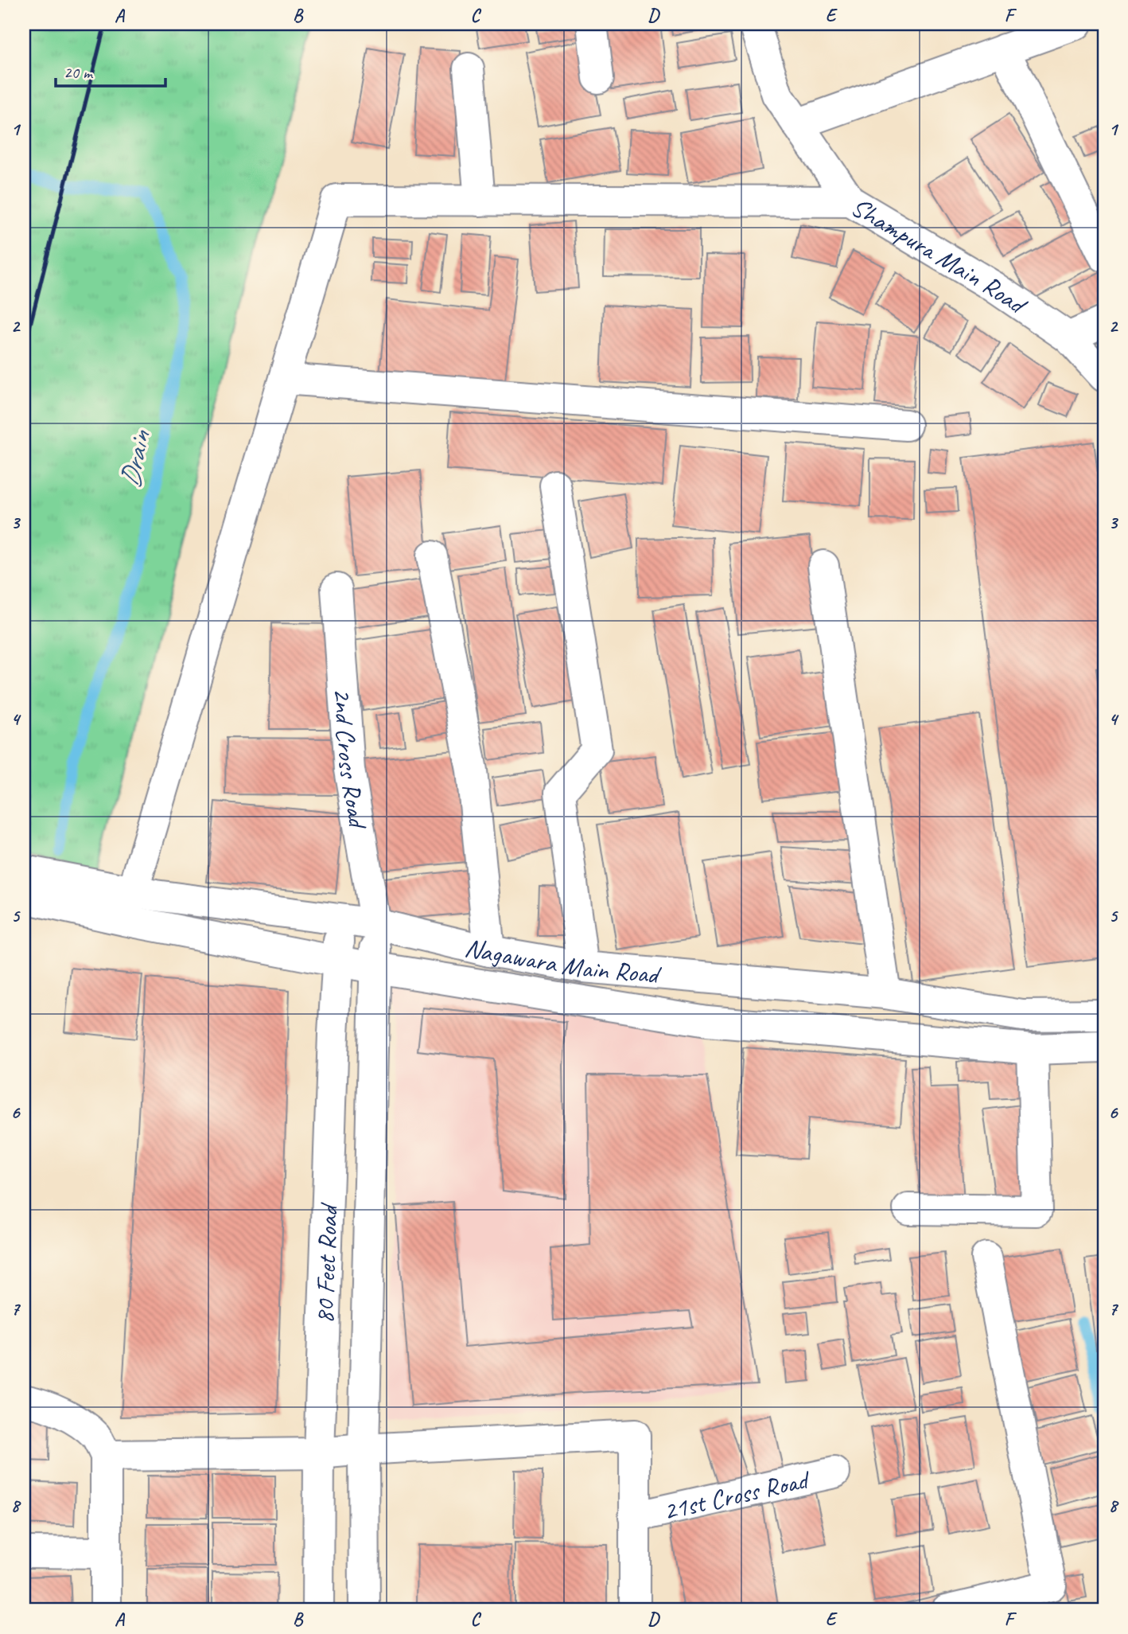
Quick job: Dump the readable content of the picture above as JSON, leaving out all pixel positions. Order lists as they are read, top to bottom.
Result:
{
  "streets": {
    "street": [
      "Shampura Main Road",
      "2nd Cross Road",
      "Nagawara Main Road",
      "80 Feet Road",
      "21st Cross Road"
    ]
  },
  "crossings": [
    ["2nd Cross Road", "Nagawara Main Road"],
    ["2nd Cross Road", "80 Feet Road"],
    ["Nagawara Main Road", "80 Feet Road"]
  ],
  "water": ["Drain"],
  "scale_bar": "20 m",
  "grid": {
    "columns": [
      "A",
      "B",
      "C",
      "D",
      "E",
      "F"
    ],
    "rows": [
      "1",
      "2",
      "3",
      "4",
      "5",
      "6",
      "7",
      "8"
    ]
  }
}
